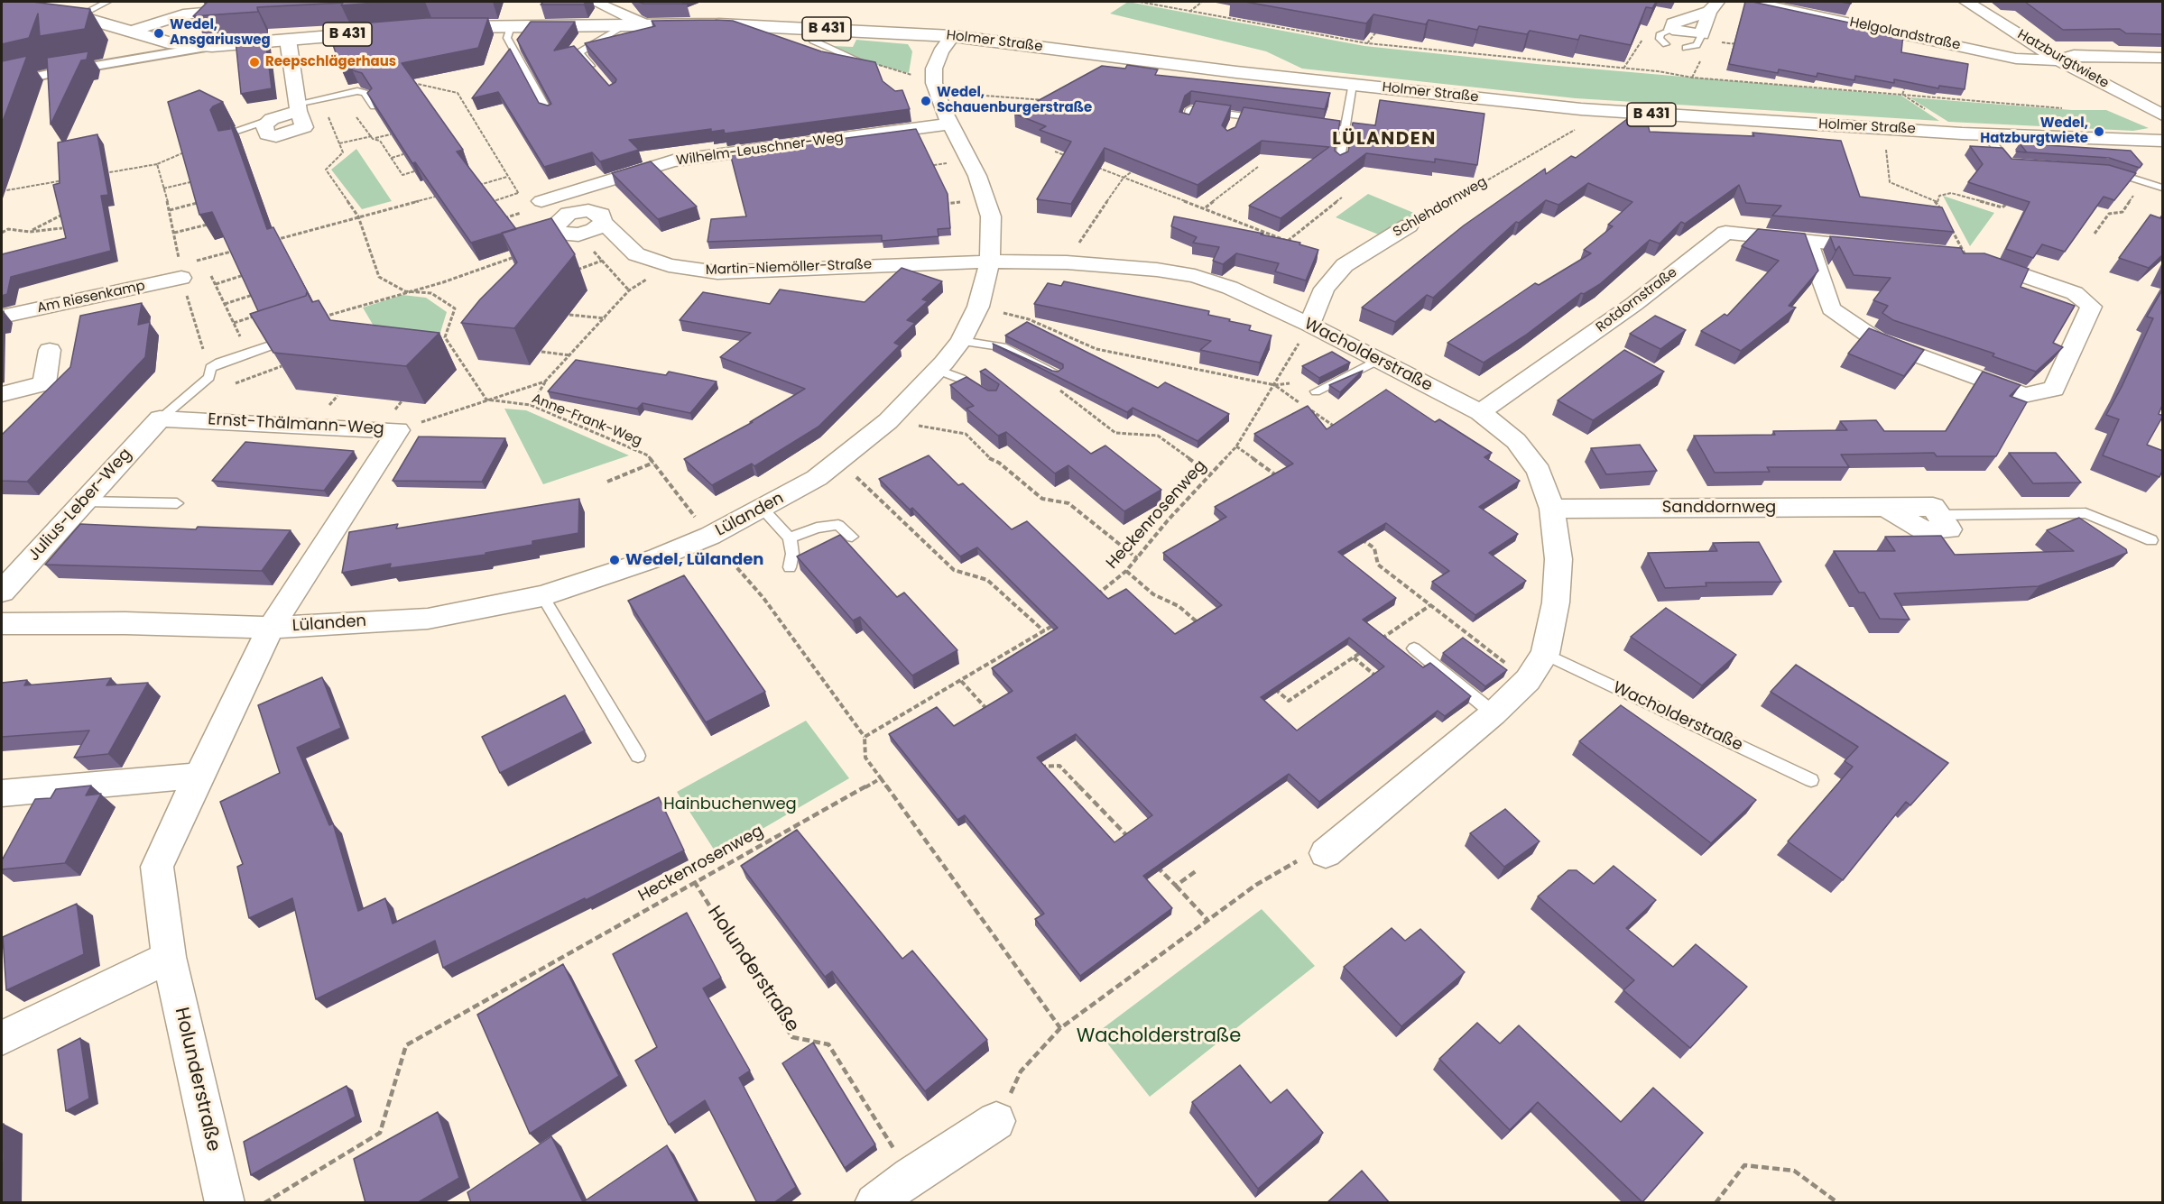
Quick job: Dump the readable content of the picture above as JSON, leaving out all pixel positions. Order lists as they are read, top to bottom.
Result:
{
  "streets": {
    "main road": ["B 431", "Holmer Straße"],
    "street": [
      "Helgolandstraße",
      "Hatzburgtwiete",
      "Wilhelm-Leuschner-Weg",
      "Schlehdornweg",
      "Martin-Niemöller-Straße",
      "Am Riesenkamp",
      "Rotdornstraße",
      "Wacholderstraße",
      "Ernst-Thälmann-Weg",
      "Julius-Leber-Weg",
      "Sanddornweg",
      "Lülanden",
      "Holunderstraße"
    ],
    "path": ["Anne-Frank-Weg", "Heckenrosenweg"]
  },
  "crossings": [
    ["B 431", "Holmer Straße"],
    ["Helgolandstraße", "Hatzburgtwiete"],
    ["Holmer Straße", "Schlehdornweg"],
    ["Wilhelm-Leuschner-Weg", "Lülanden"],
    ["Schlehdornweg", "Wacholderstraße"],
    ["Schlehdornweg", "Heckenrosenweg"],
    ["Martin-Niemöller-Straße", "Wacholderstraße"],
    ["Martin-Niemöller-Straße", "Ernst-Thälmann-Weg"],
    ["Martin-Niemöller-Straße", "Lülanden"],
    ["Rotdornstraße", "Wacholderstraße"],
    ["Wacholderstraße", "Sanddornweg"],
    ["Wacholderstraße", "Lülanden"],
    ["Wacholderstraße", "Heckenrosenweg"],
    ["Anne-Frank-Weg", "Ernst-Thälmann-Weg"],
    ["Anne-Frank-Weg", "Lülanden"],
    ["Ernst-Thälmann-Weg", "Julius-Leber-Weg"],
    ["Ernst-Thälmann-Weg", "Holunderstraße"],
    ["Lülanden", "Holunderstraße"],
    ["Heckenrosenweg", "Holunderstraße"]
  ],
  "districts": ["LÜLANDEN"],
  "parks": ["Hainbuchenweg", "Wacholderstraße"],
  "places": [
    "Wedel, Ansgariusweg",
    "Reepschlägerhaus",
    "Wedel, Schauenburgerstraße",
    "Wedel, Hatzburgtwiete",
    "Wedel, Lülanden"
  ]
}
